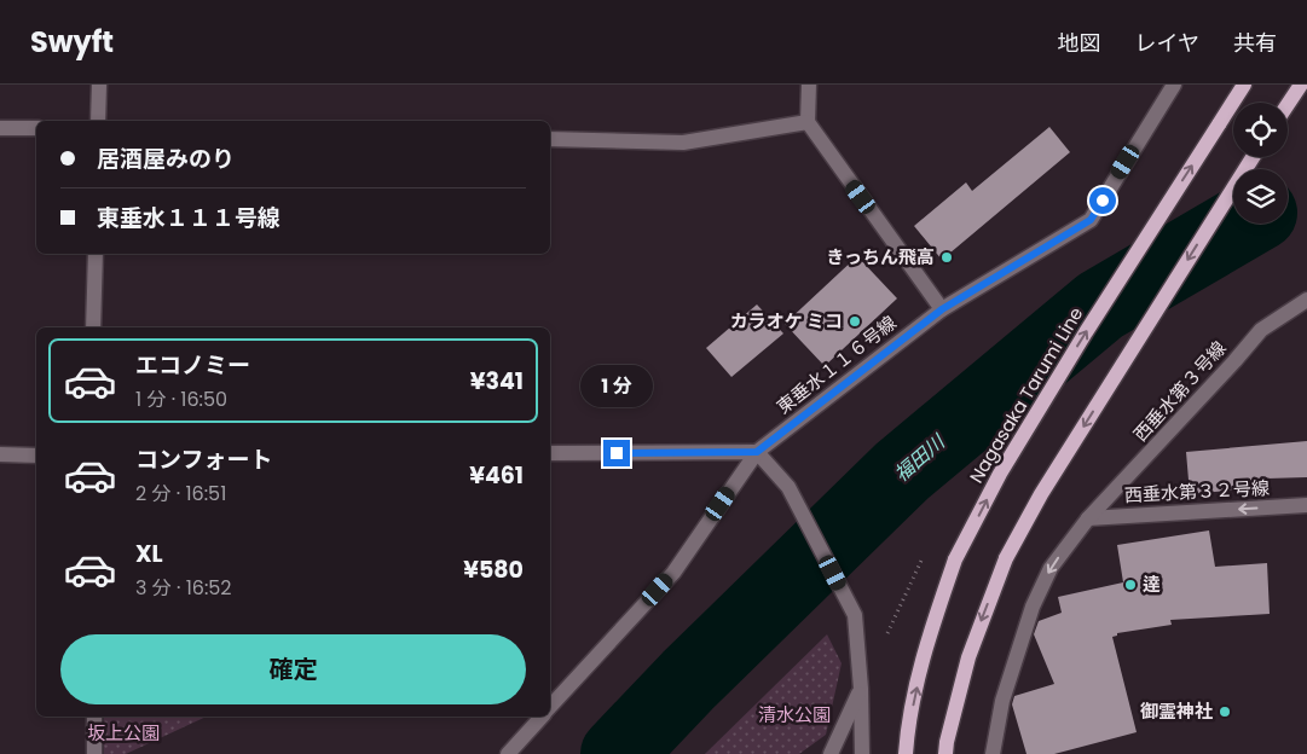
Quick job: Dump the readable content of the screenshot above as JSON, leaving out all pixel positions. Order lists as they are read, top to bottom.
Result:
{
  "streets": {
    "main road": ["Nagasaka Tarumi Line"],
    "street": ["東垂水１１６号線", "西垂水第３号線", "西垂水第３２号線"]
  },
  "crossings": [
    ["西垂水第３号線", "西垂水第３２号線"]
  ],
  "one_way": ["西垂水第３号線", "西垂水第３２号線"],
  "water": ["福田川"],
  "parks": ["清水公園", "坂上公園"],
  "places": [
    "きっちん飛高",
    "カラオケ ミコ",
    "逹",
    "御霊神社"
  ],
  "page": {
    "header": "Swyft",
    "nav": ["地図", "レイヤ", "共有"],
    "banner": ["居酒屋みのり", "東垂水１１１号線"],
    "list": [
      {
        "name": "エコノミー",
        "note": "1 分 · 16:50",
        "value": "¥341"
      },
      {
        "name": "コンフォート",
        "note": "2 分 · 16:51",
        "value": "¥461"
      },
      {
        "name": "XL",
        "note": "3 分 · 16:52",
        "value": "¥580"
      }
    ],
    "bubble": "1 分",
    "buttons": "確定"
  }
}
